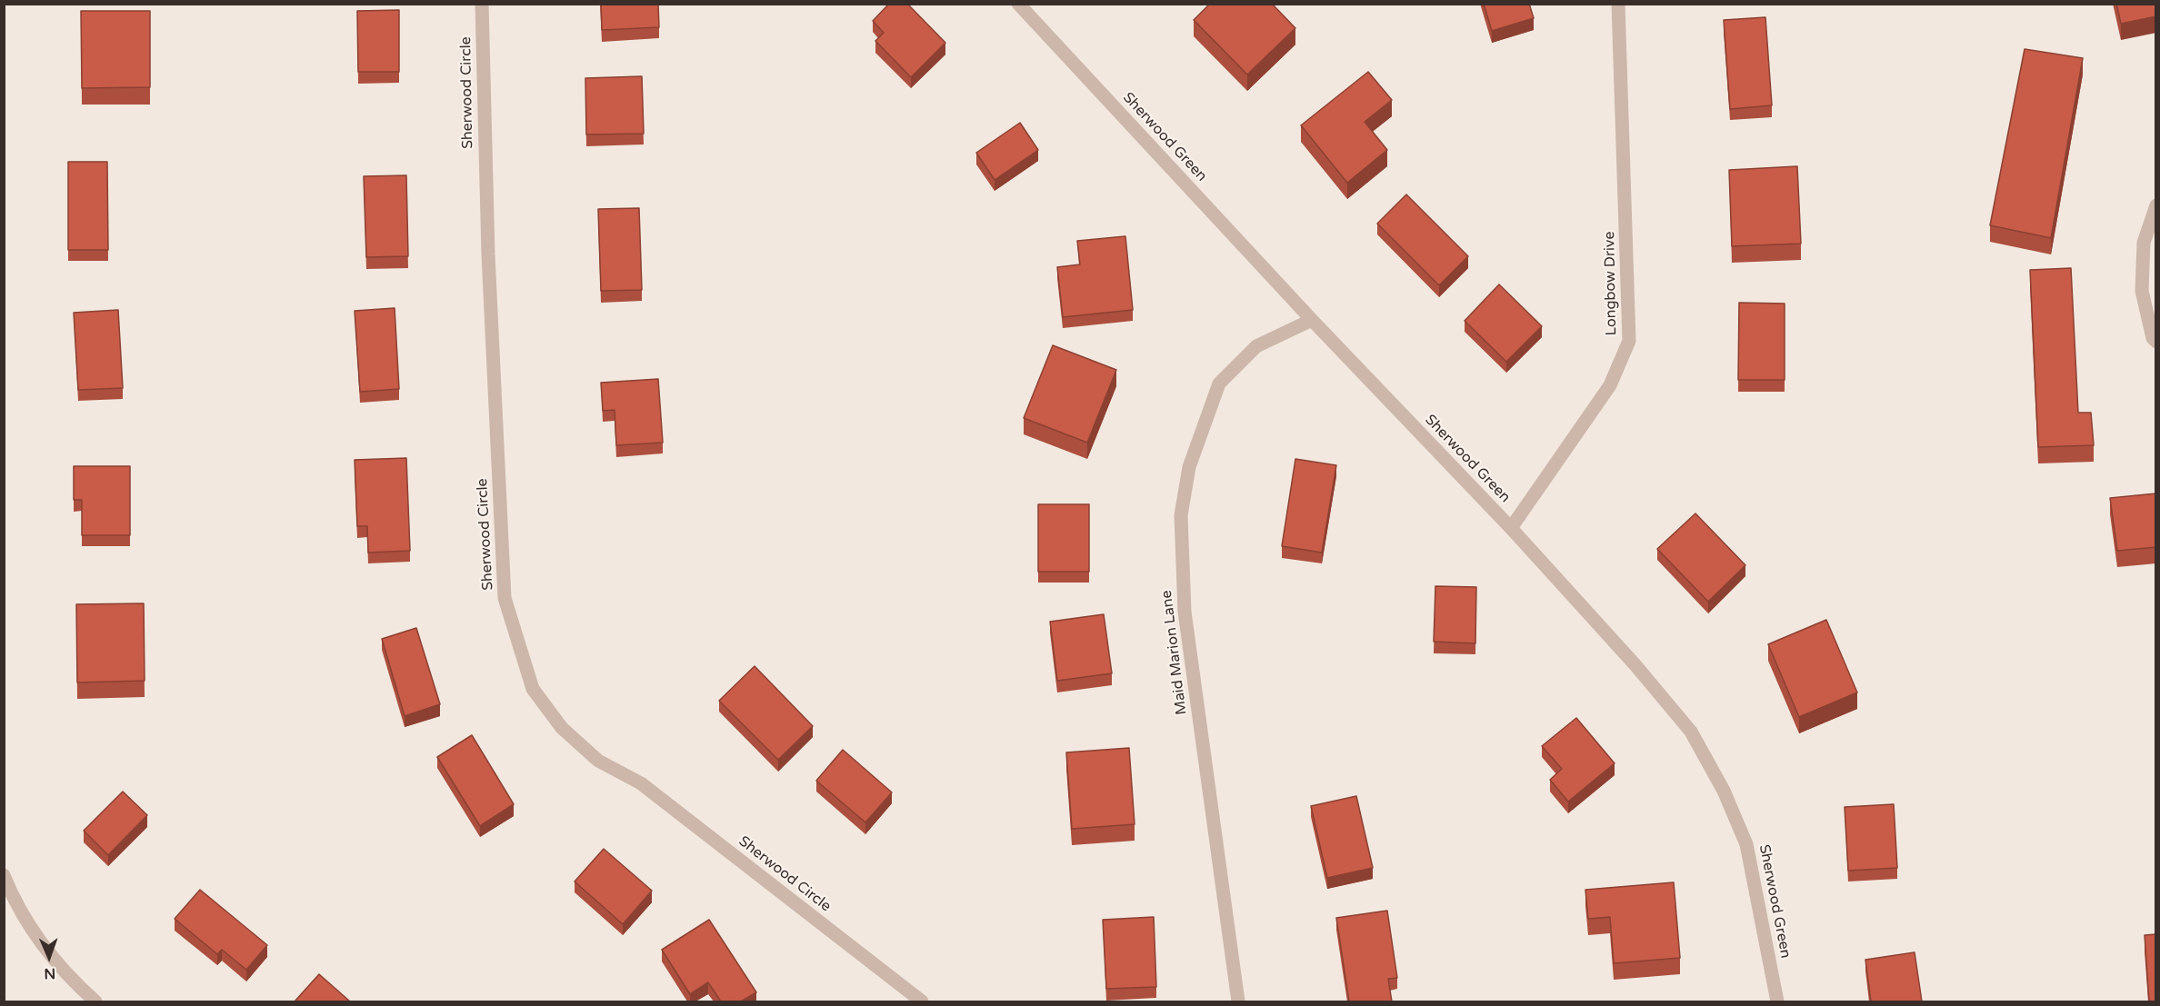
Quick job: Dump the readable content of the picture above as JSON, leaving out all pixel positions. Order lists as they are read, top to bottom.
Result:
{
  "streets": {
    "street": [
      "Sherwood Circle",
      "Sherwood Green",
      "Longbow Drive",
      "Maid Marion Lane"
    ]
  },
  "crossings": [
    ["Sherwood Green", "Longbow Drive"],
    ["Sherwood Green", "Maid Marion Lane"]
  ],
  "north": "bottom"
}
